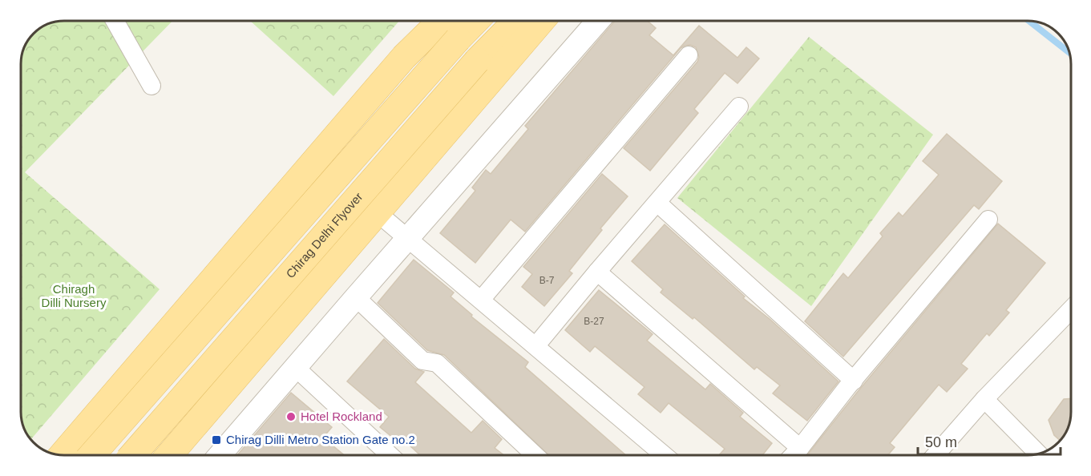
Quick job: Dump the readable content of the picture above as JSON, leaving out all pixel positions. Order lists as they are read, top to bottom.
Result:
{
  "streets": {
    "main road": ["Chirag Delhi Flyover"]
  },
  "parks": ["Chiragh Dilli Nursery"],
  "places": {
    "other": ["Hotel Rockland"],
    "transit": ["Chirag Dilli Metro Station Gate no.2"]
  },
  "house_numbers": ["B-7", "B-27"],
  "scale_bar": "50 m"
}
